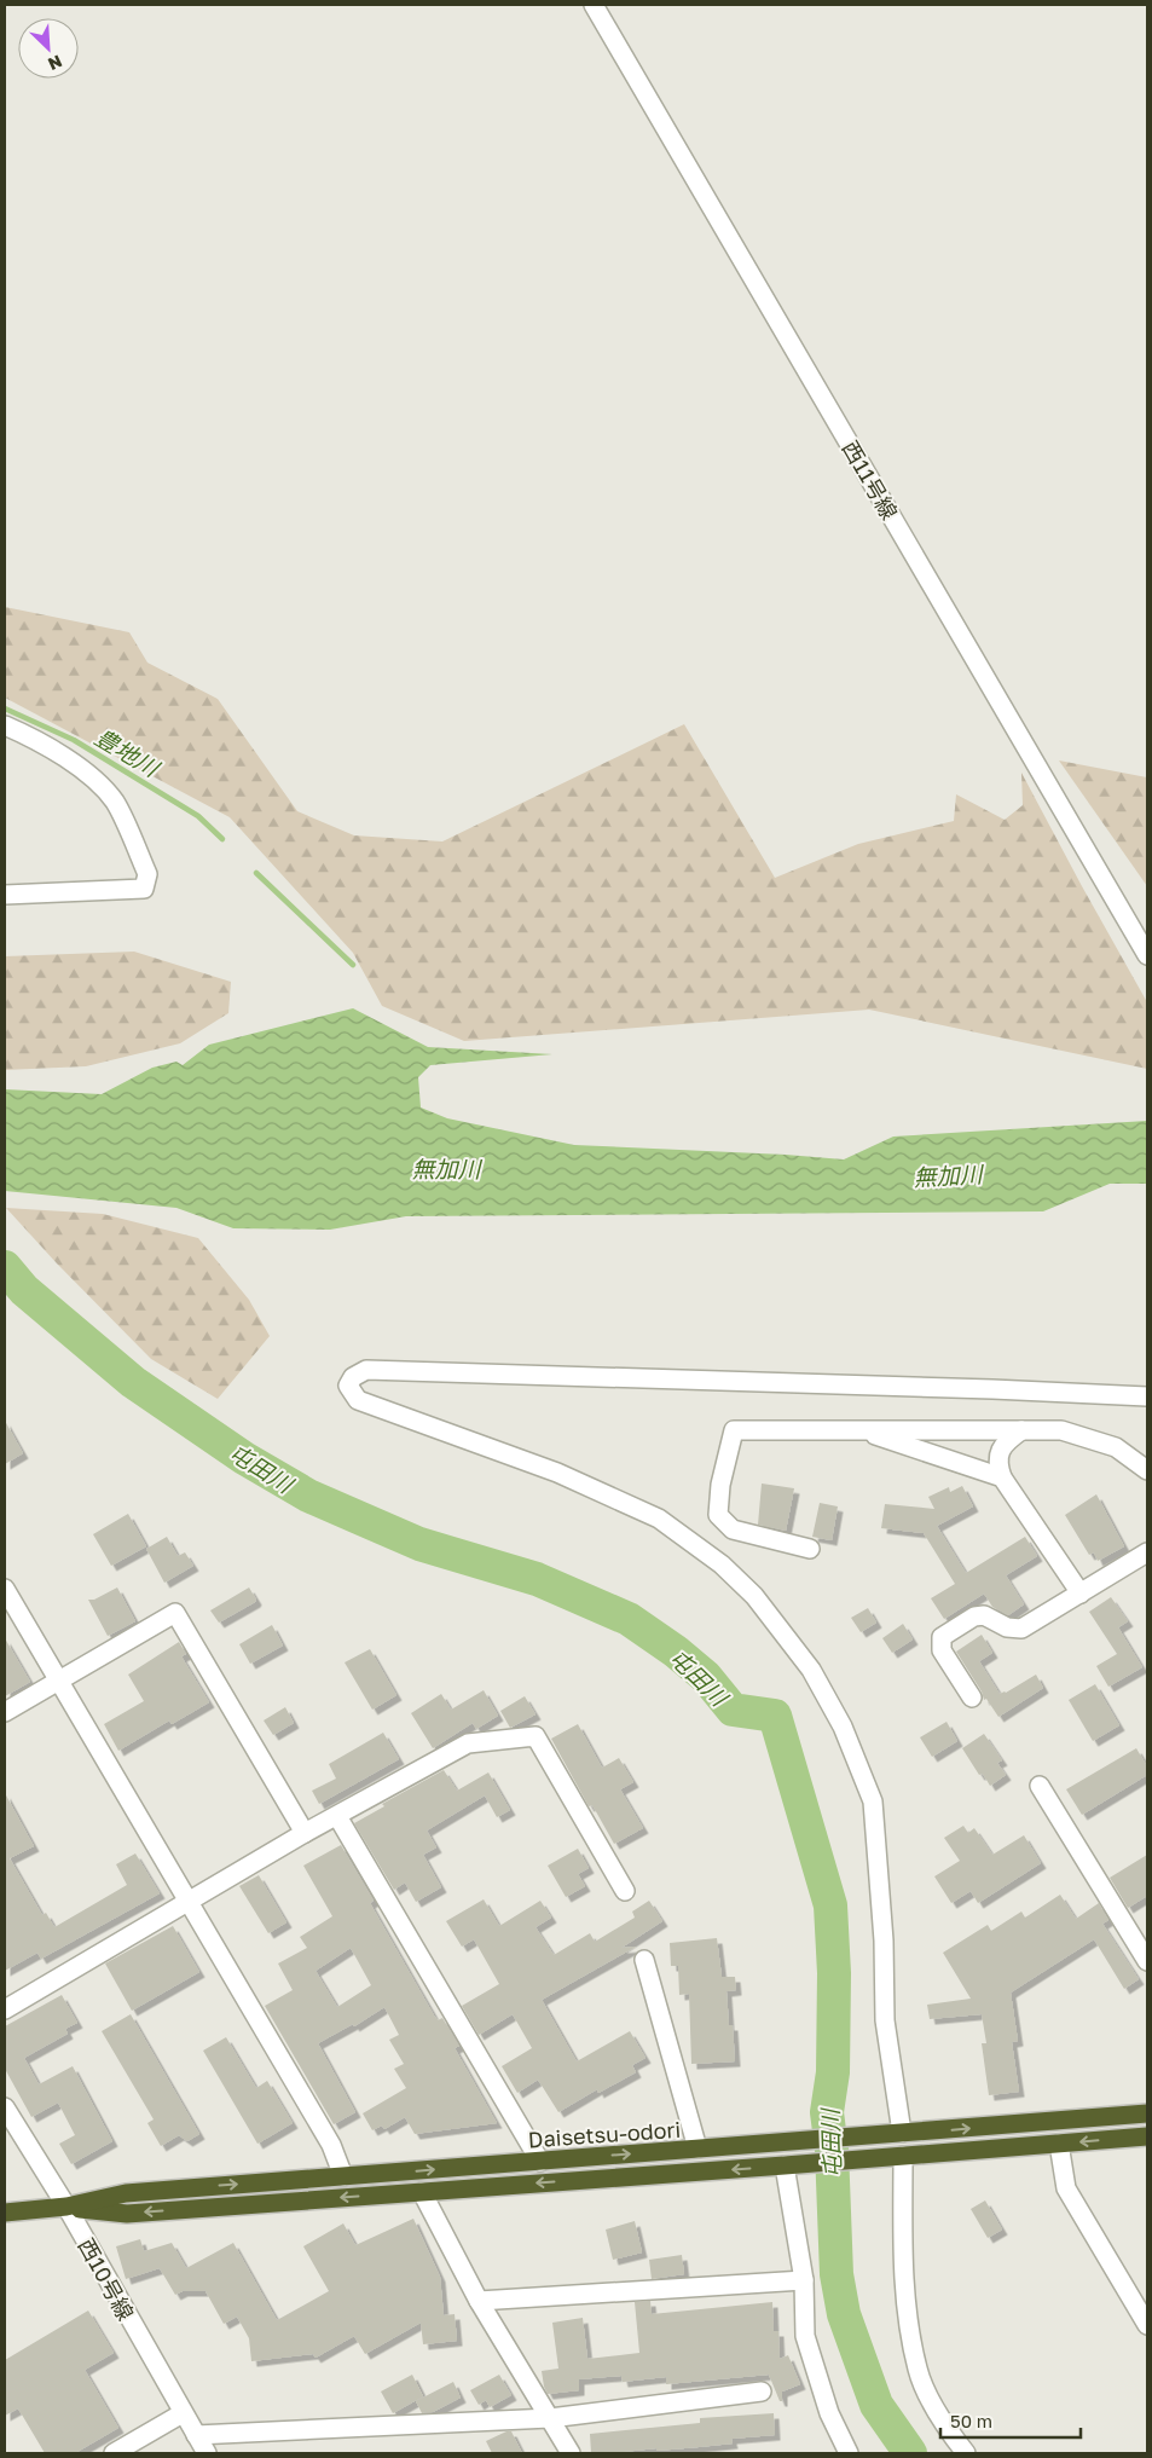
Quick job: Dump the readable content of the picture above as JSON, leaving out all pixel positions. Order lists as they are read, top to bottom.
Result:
{
  "streets": {
    "highway": ["Daisetsu-odori"],
    "street": ["西11号線", "西10号線"]
  },
  "crossings": [
    ["Daisetsu-odori", "西10号線"]
  ],
  "water": ["豊地川", "無加川", "屯田川"],
  "scale_bar": "50 m",
  "north": "bottom right"
}
